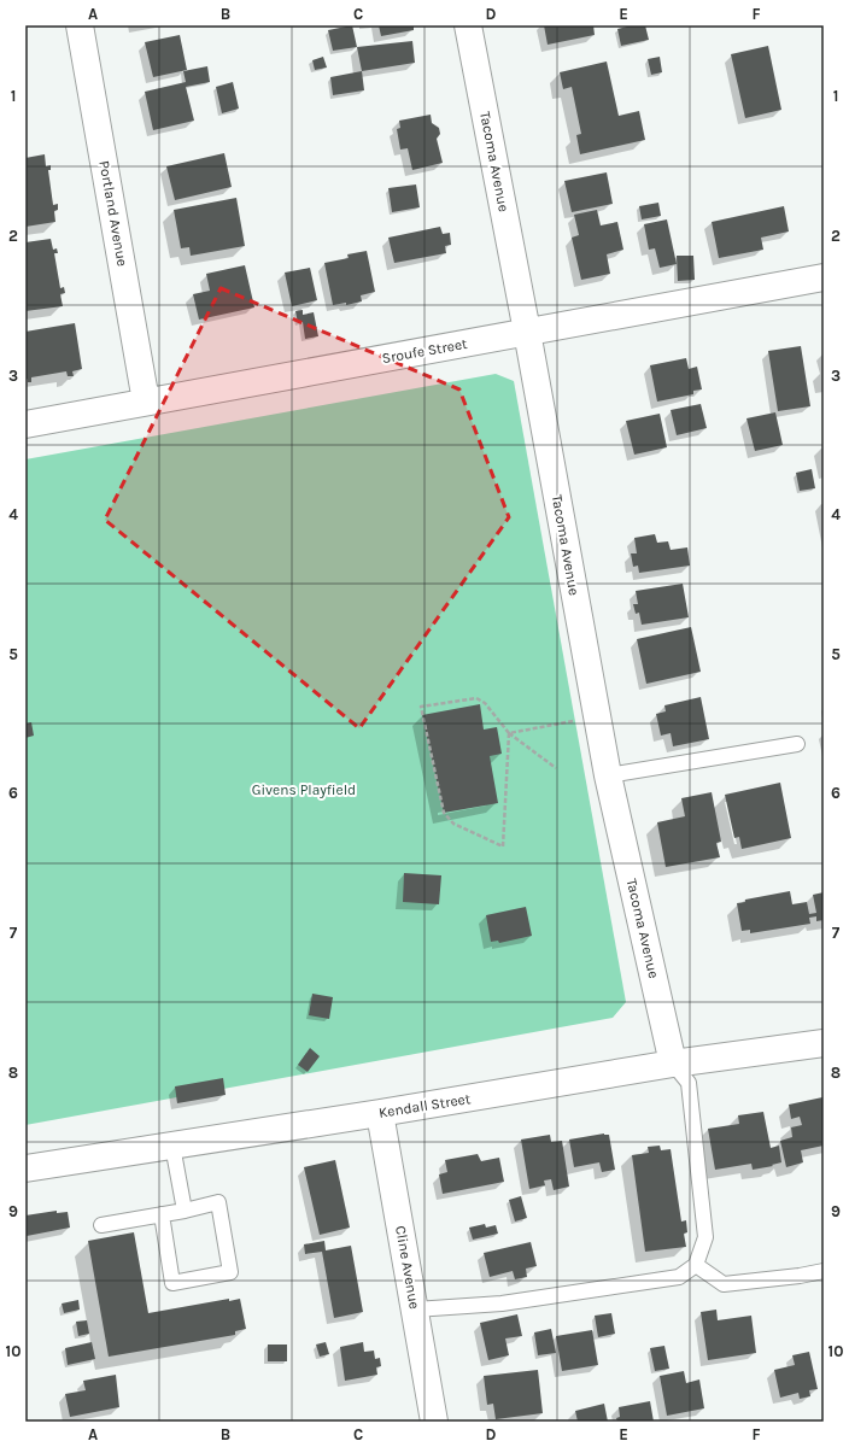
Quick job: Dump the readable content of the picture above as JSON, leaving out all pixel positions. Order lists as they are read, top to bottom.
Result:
{
  "streets": {
    "street": [
      "Tacoma Avenue",
      "Portland Avenue",
      "Sroufe Street",
      "Kendall Street",
      "Cline Avenue"
    ]
  },
  "crossings": [
    ["Tacoma Avenue", "Sroufe Street"],
    ["Tacoma Avenue", "Kendall Street"],
    ["Portland Avenue", "Sroufe Street"],
    ["Kendall Street", "Cline Avenue"]
  ],
  "parks": ["Givens Playfield"],
  "grid": {
    "columns": [
      "A",
      "B",
      "C",
      "D",
      "E",
      "F"
    ],
    "rows": [
      "1",
      "2",
      "3",
      "4",
      "5",
      "6",
      "7",
      "8",
      "9",
      "10"
    ]
  }
}
